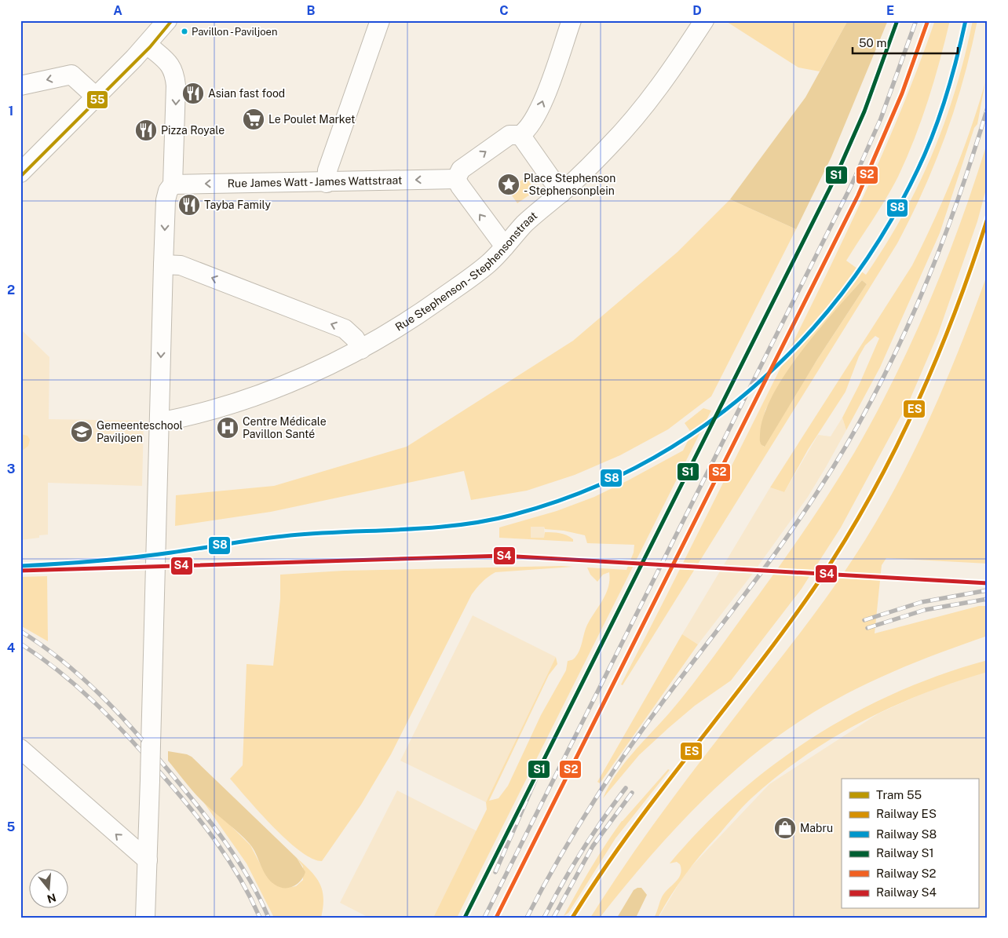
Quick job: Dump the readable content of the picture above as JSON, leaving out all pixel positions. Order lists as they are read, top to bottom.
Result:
{
  "streets": {
    "street": ["Rue James Watt - James Wattstraat", "Rue Stephenson - Stephensonstraat"]
  },
  "one_way": ["Rue James Watt - James Wattstraat"],
  "places": {
    "other": ["Pavillon - Paviljoen"],
    "restaurant": ["Asian fast food", "Pizza Royale", "Tayba Family"],
    "supermarket": ["Le Poulet Market"],
    "place": ["Place Stephenson - Stephensonplein"],
    "hospital": ["Centre Médicale Pavillon Santé"],
    "school or university": ["Gemeenteschool Paviljoen"],
    "shop": ["Mabru"]
  },
  "lines": [
    "tram line 55",
    "rail line S8",
    "rail line S1",
    "rail line S2",
    "rail line ES",
    "rail line S4"
  ],
  "legend": [
    "Tram 55",
    "Railway ES",
    "Railway S8",
    "Railway S1",
    "Railway S2",
    "Railway S4"
  ],
  "scale_bar": "50 m",
  "north": "bottom",
  "grid": {
    "columns": [
      "A",
      "B",
      "C",
      "D",
      "E"
    ],
    "rows": [
      "1",
      "2",
      "3",
      "4",
      "5"
    ]
  }
}
